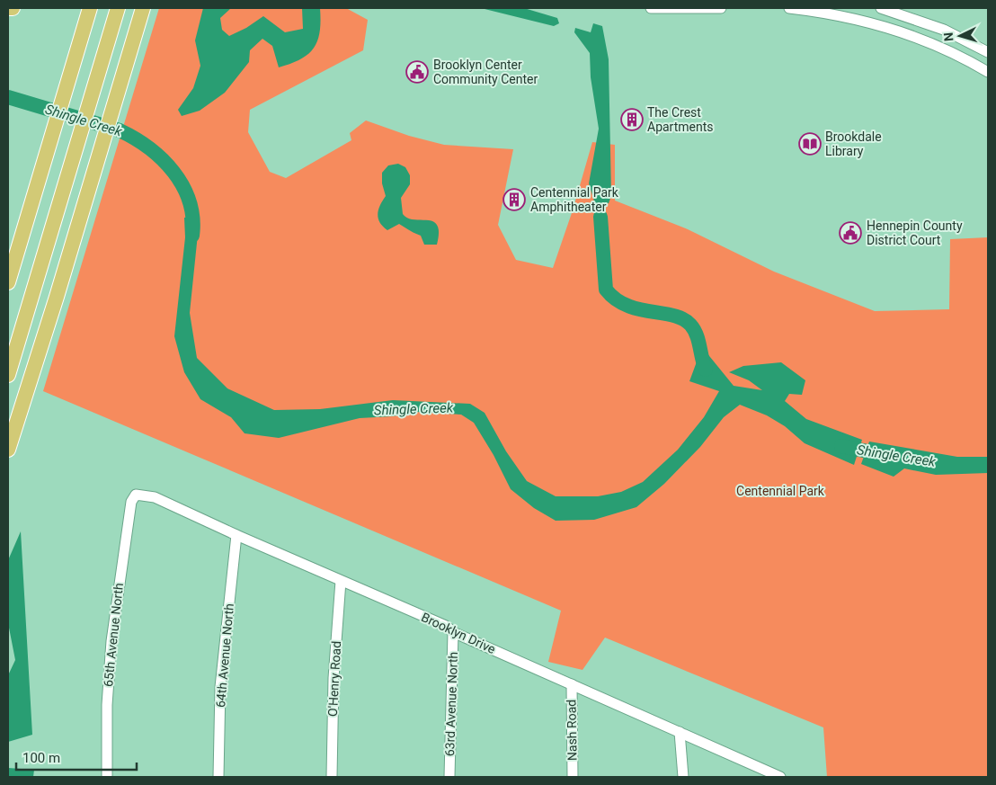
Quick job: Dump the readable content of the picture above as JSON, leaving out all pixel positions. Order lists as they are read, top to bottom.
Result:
{
  "streets": {
    "street": [
      "Brooklyn Drive",
      "65th Avenue North",
      "64th Avenue North",
      "O'Henry Road",
      "63rd Avenue North",
      "Nash Road"
    ]
  },
  "crossings": [
    ["Brooklyn Drive", "65th Avenue North"],
    ["Brooklyn Drive", "64th Avenue North"],
    ["Brooklyn Drive", "O'Henry Road"],
    ["Brooklyn Drive", "63rd Avenue North"],
    ["Brooklyn Drive", "Nash Road"]
  ],
  "water": ["Shingle Creek"],
  "parks": ["Centennial Park"],
  "places": {
    "public building": ["Brooklyn Center Community Center", "Hennepin County District Court"],
    "building": ["The Crest Apartments", "Centennial Park Amphitheater"],
    "library": ["Brookdale Library"]
  },
  "scale_bar": "100 m",
  "north": "left"
}
